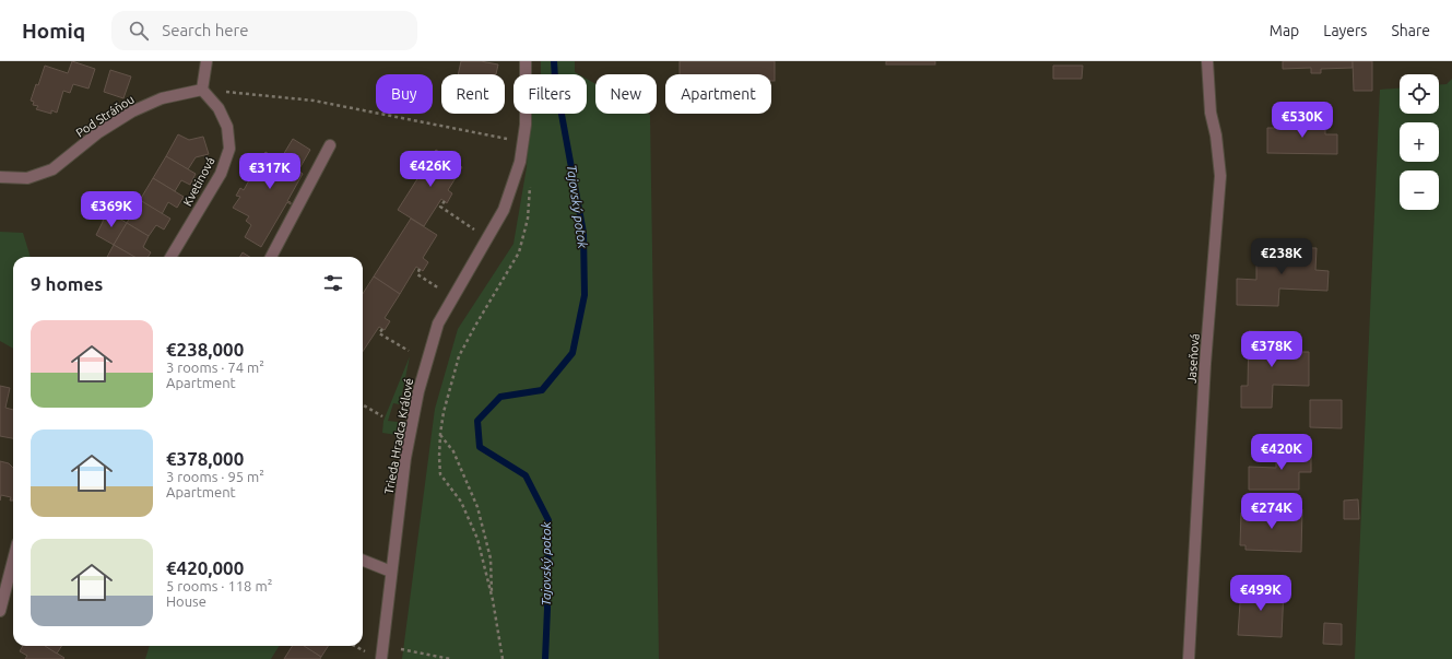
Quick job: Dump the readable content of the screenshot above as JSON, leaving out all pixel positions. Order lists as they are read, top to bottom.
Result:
{
  "streets": {
    "street": [
      "Pod Stráňou",
      "Kvetinová",
      "Jaseňová",
      "Trieda Hradca Králové"
    ]
  },
  "crossings": [
    ["Pod Stráňou", "Kvetinová"]
  ],
  "water": ["Tajovský potok"],
  "page": {
    "header": "Homiq",
    "search": "Search here",
    "nav": ["Map", "Layers", "Share"],
    "map_buttons": ["+", "−"],
    "chip": [
      "Buy",
      "Rent",
      "Filters",
      "New",
      "Apartment"
    ],
    "price": [
      "€530K",
      "€426K",
      "€317K",
      "€369K",
      "€238K",
      "€378K",
      "€420K",
      "€274K",
      "€499K"
    ],
    "heading": "9 homes",
    "list": [
      {
        "name": "€238,000",
        "note": "3 rooms · 74 m² · Apartment"
      },
      {
        "name": "€378,000",
        "note": "3 rooms · 95 m² · Apartment"
      },
      {
        "name": "€420,000",
        "note": "5 rooms · 118 m² · House"
      }
    ]
  }
}
